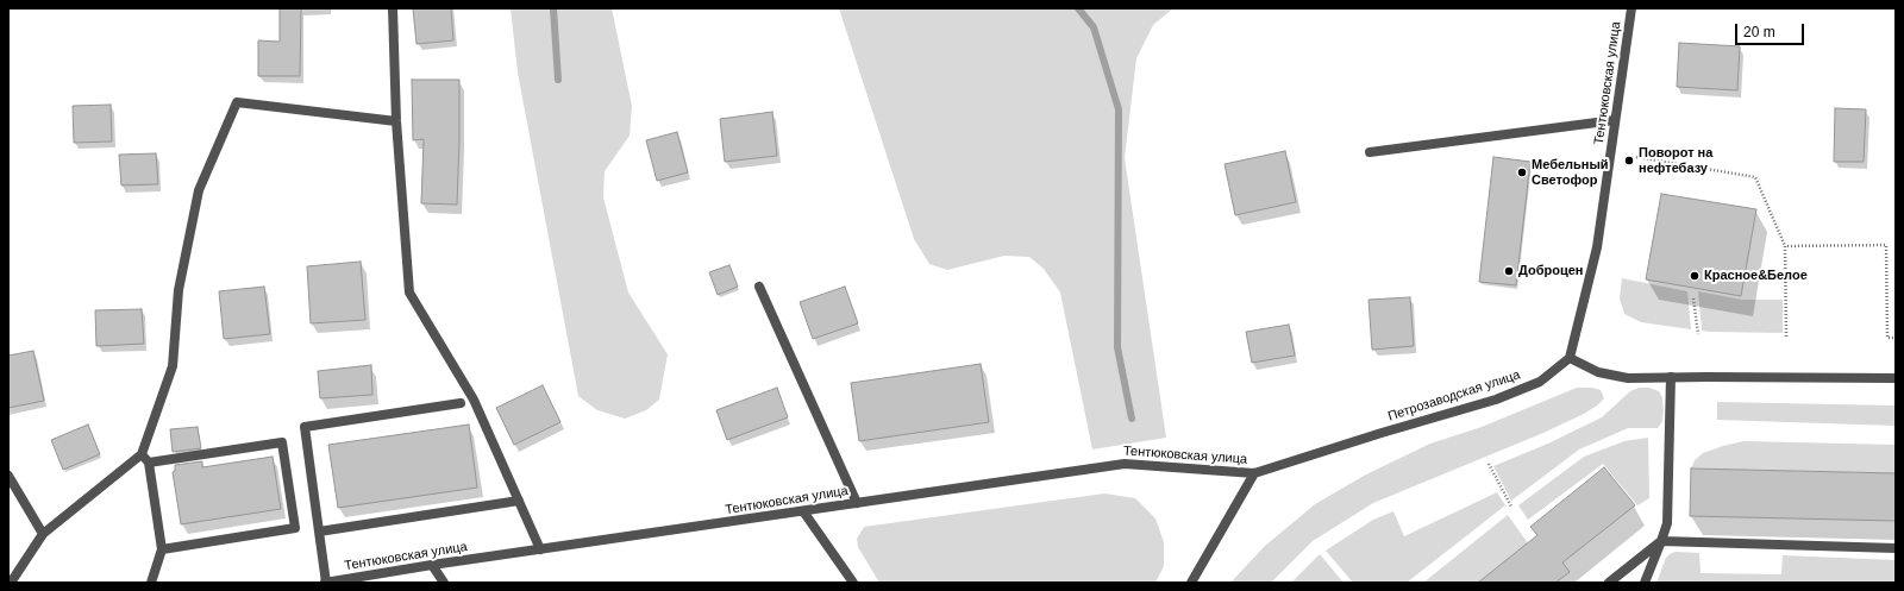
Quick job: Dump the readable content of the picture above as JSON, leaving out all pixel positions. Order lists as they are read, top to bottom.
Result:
{
  "streets": {
    "street": ["Тентюковская улица", "Петрозаводская улица"]
  },
  "crossings": [
    ["Тентюковская улица", "Петрозаводская улица"]
  ],
  "places": [
    "Поворот на нефтебазу",
    "Мебельный Светофор",
    "Доброцен",
    "Красное&Белое"
  ],
  "scale_bar": "20 m"
}
